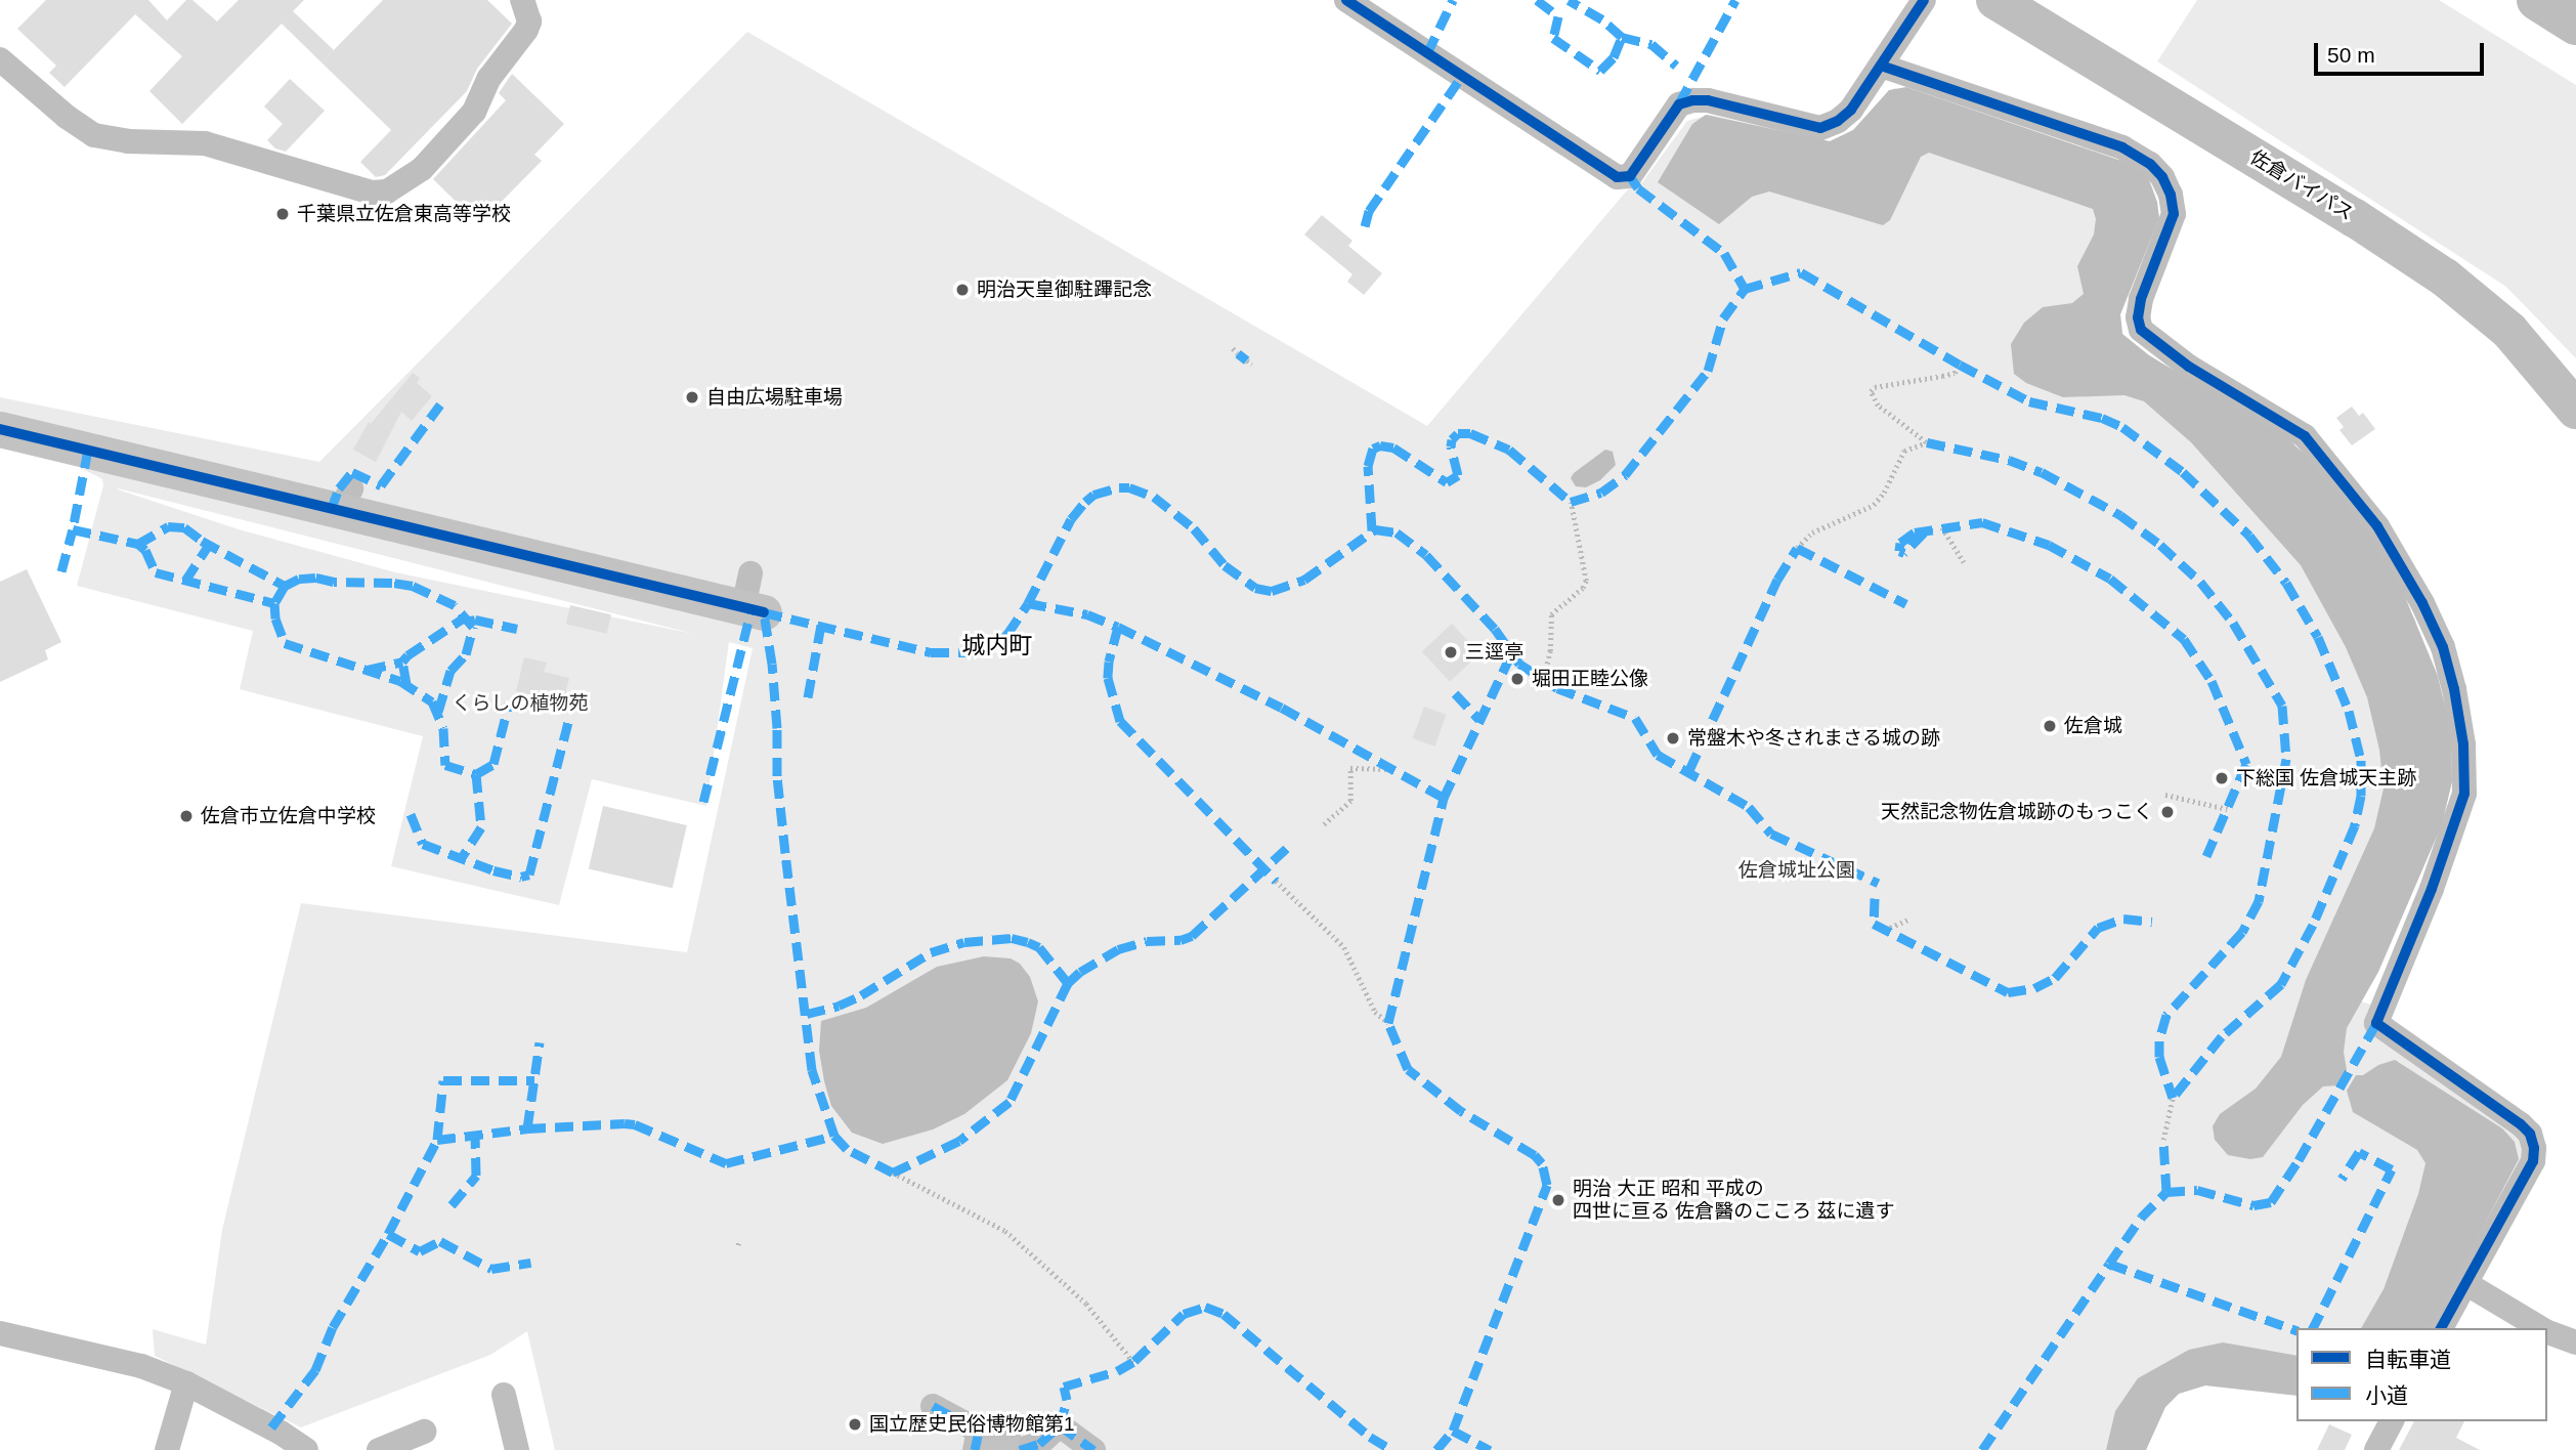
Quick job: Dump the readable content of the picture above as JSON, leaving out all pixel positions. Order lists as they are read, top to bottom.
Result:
{
  "streets": {
    "highway": ["佐倉バイパス"]
  },
  "districts": ["城内町"],
  "parks": ["くらしの植物苑", "佐倉城址公園"],
  "places": [
    "千葉県立佐倉東高等学校",
    "明治天皇御駐蹕記念",
    "自由広場駐車場",
    "三逕亭",
    "堀田正睦公像",
    "佐倉城",
    "常盤木や冬されまさる城の跡",
    "下総国 佐倉城天主跡",
    "天然記念物佐倉城跡のもっこく",
    "佐倉市立佐倉中学校",
    "明治 大正 昭和 平成の 四世に亘る 佐倉醫のこころ 茲に遺す",
    "国立歴史民俗博物館第1"
  ],
  "legend": ["自転車道", "小道"],
  "scale_bar": "50 m"
}
